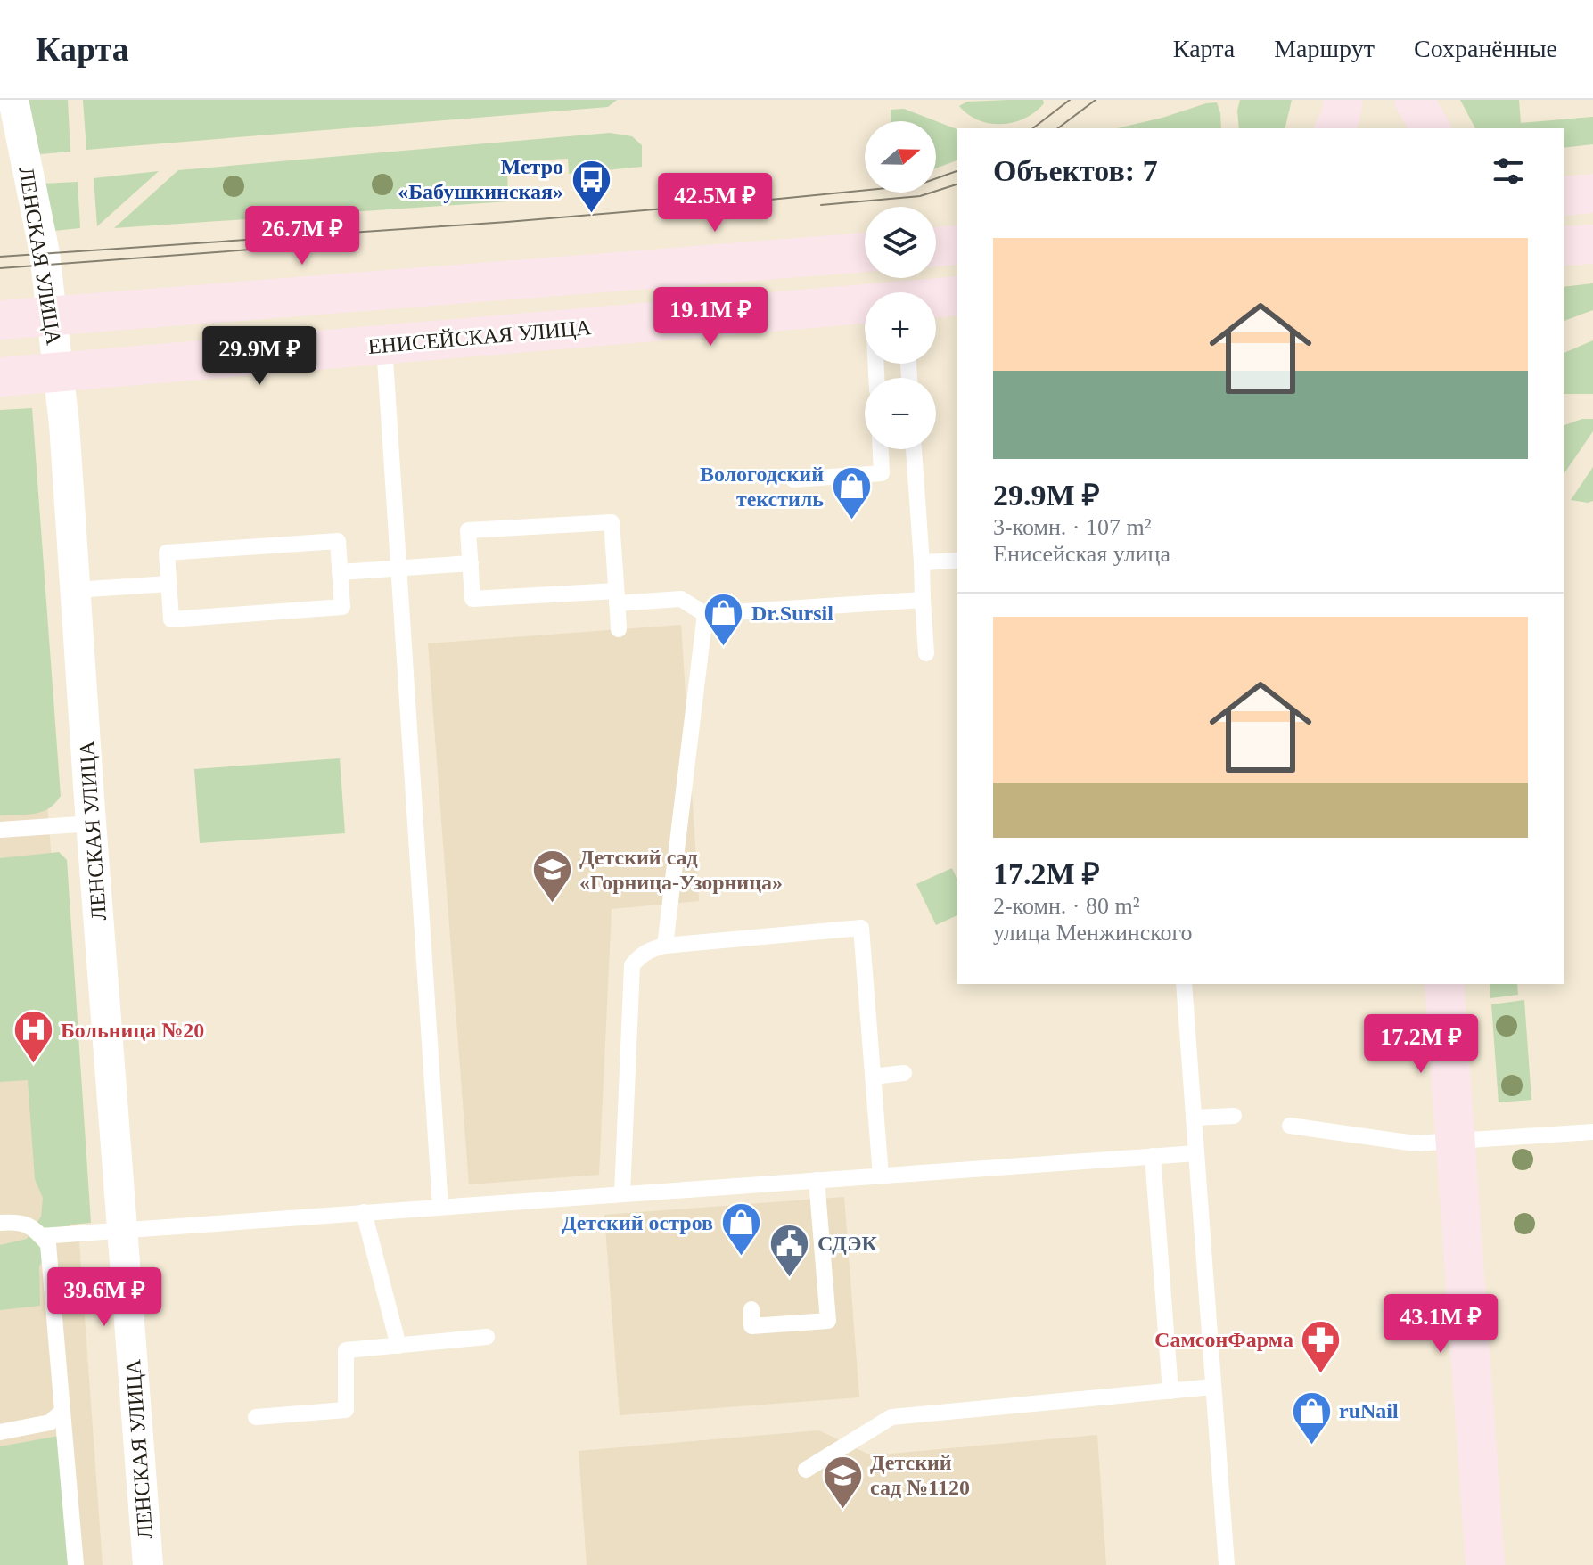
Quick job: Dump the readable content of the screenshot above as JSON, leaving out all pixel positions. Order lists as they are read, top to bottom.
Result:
{
  "streets": {
    "main road": ["ЕНИСЕЙСКАЯ УЛИЦА"],
    "street": ["ЛЕНСКАЯ УЛИЦА"]
  },
  "crossings": [
    ["ЛЕНСКАЯ УЛИЦА", "ЕНИСЕЙСКАЯ УЛИЦА"]
  ],
  "places": {
    "bus stop": ["Метро «Бабушкинская»"],
    "shop": [
      "Вологодский текстиль",
      "Dr.Sursil",
      "Детский остров",
      "ruNail"
    ],
    "school or university": ["Детский сад «Горница-Узорница»", "Детский сад №1120"],
    "hospital": ["Больница №20"],
    "public building": ["СДЭК"],
    "pharmacy": ["СамсонФарма"]
  },
  "north": "right",
  "page": {
    "header": "Карта",
    "nav": ["Карта", "Маршрут", "Сохранённые"],
    "map_buttons": ["+", "−"],
    "heading": "Объектов: 7",
    "price": [
      "42.5M ₽",
      "26.7M ₽",
      "19.1M ₽",
      "29.9M ₽",
      "17.2M ₽",
      "39.6M ₽",
      "43.1M ₽"
    ],
    "list": [
      {
        "name": "29.9M ₽",
        "note": "3-комн. · 107 m² · Енисейская улица"
      },
      {
        "name": "17.2M ₽",
        "note": "2-комн. · 80 m² · улица Менжинского"
      }
    ]
  }
}
